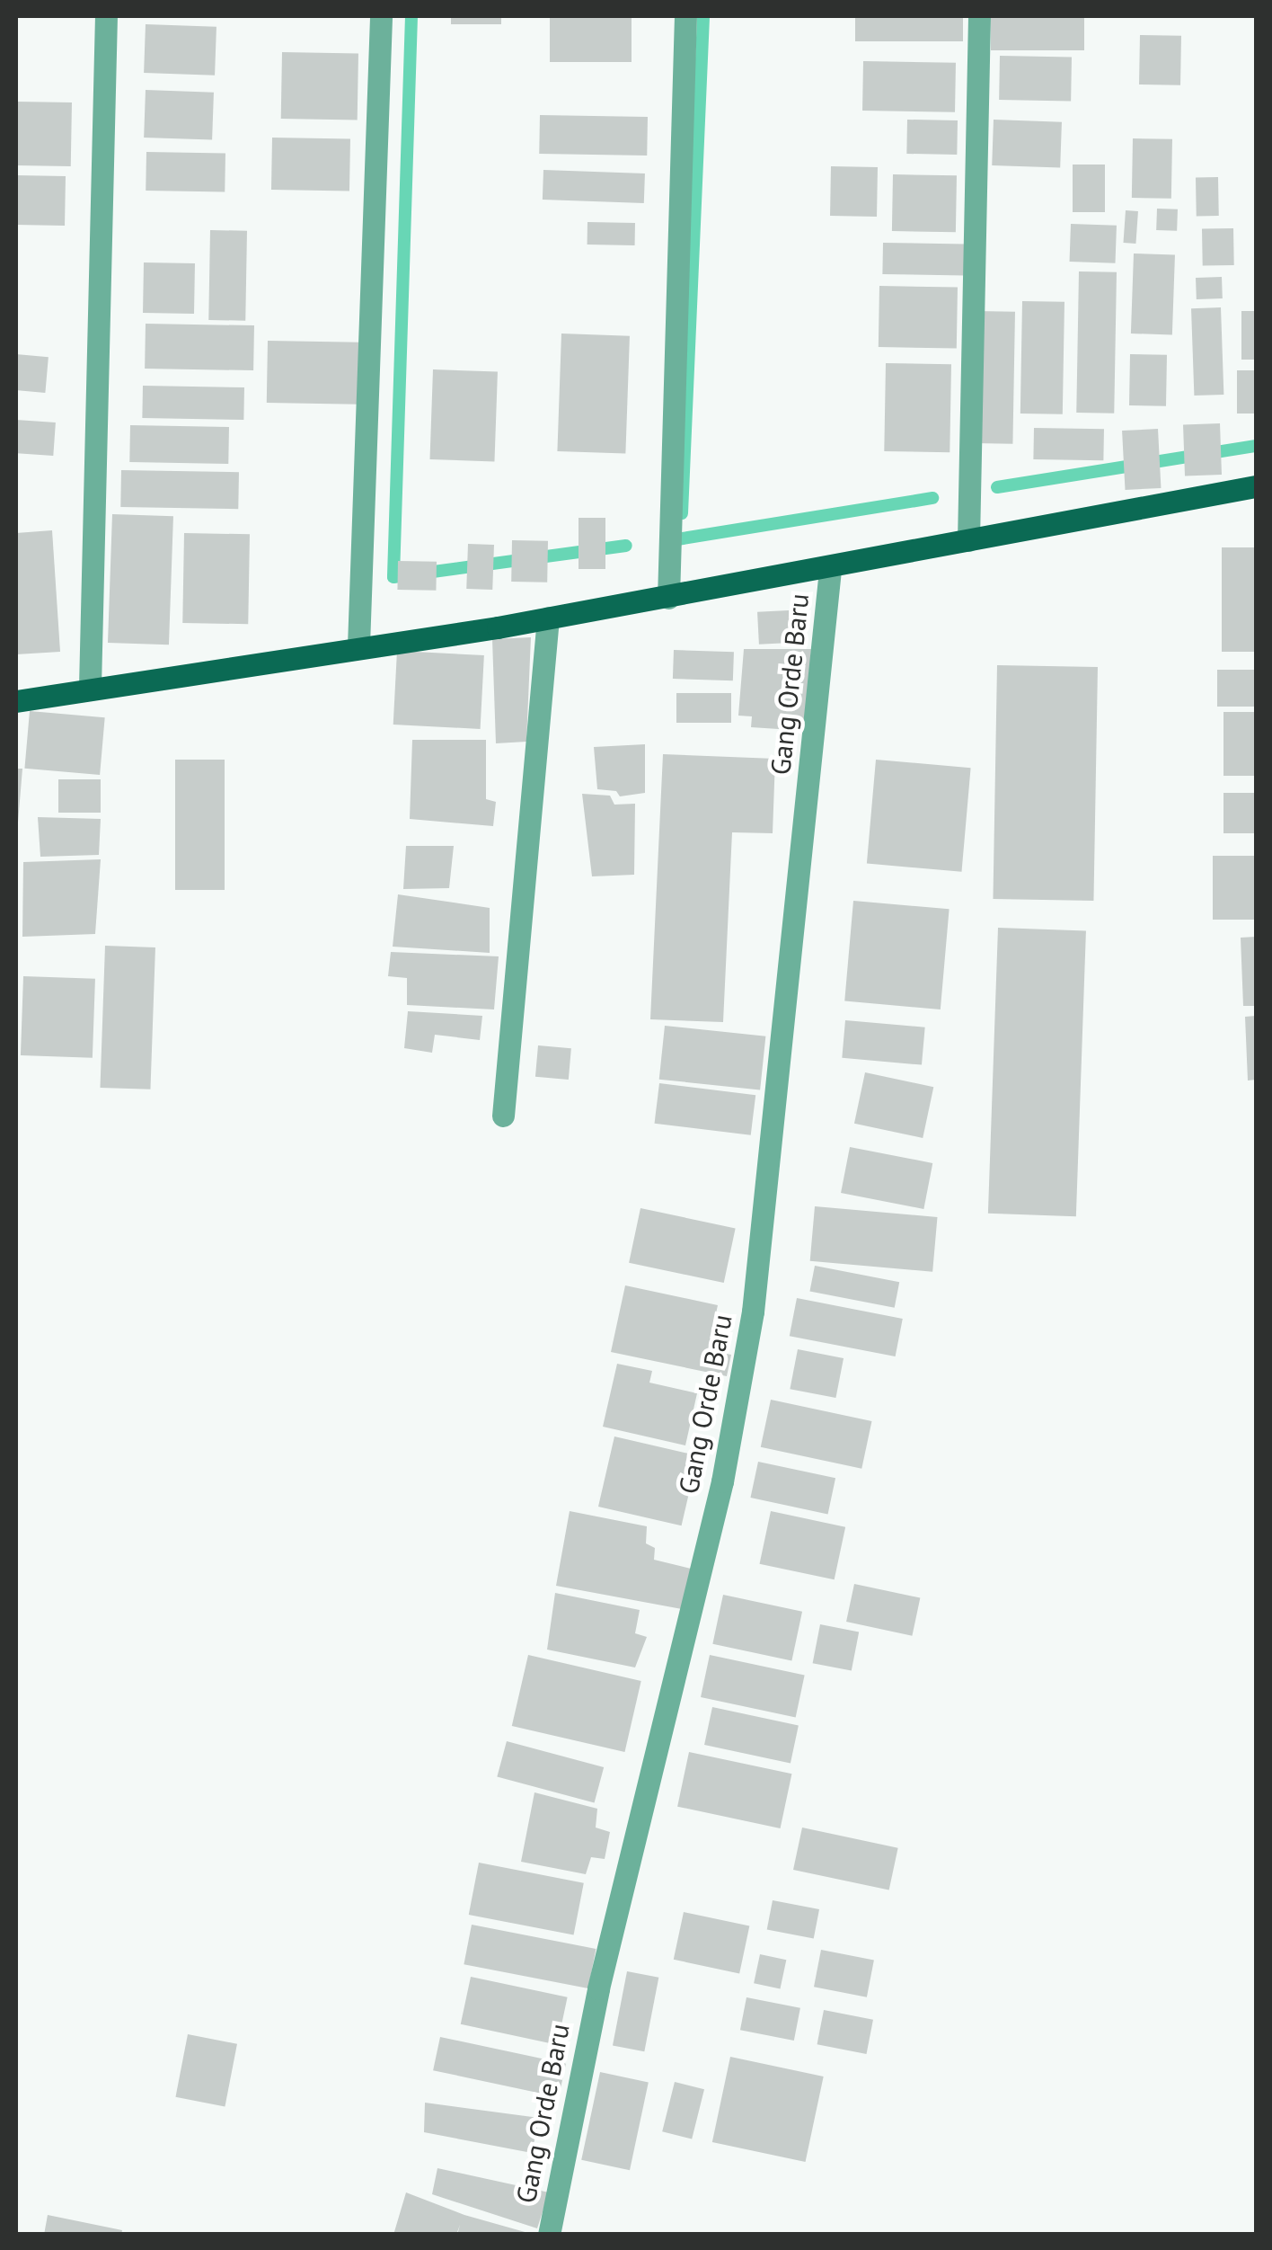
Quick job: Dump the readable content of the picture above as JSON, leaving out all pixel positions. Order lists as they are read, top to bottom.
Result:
{
  "streets": {
    "street": ["Gang Orde Baru"]
  }
}
